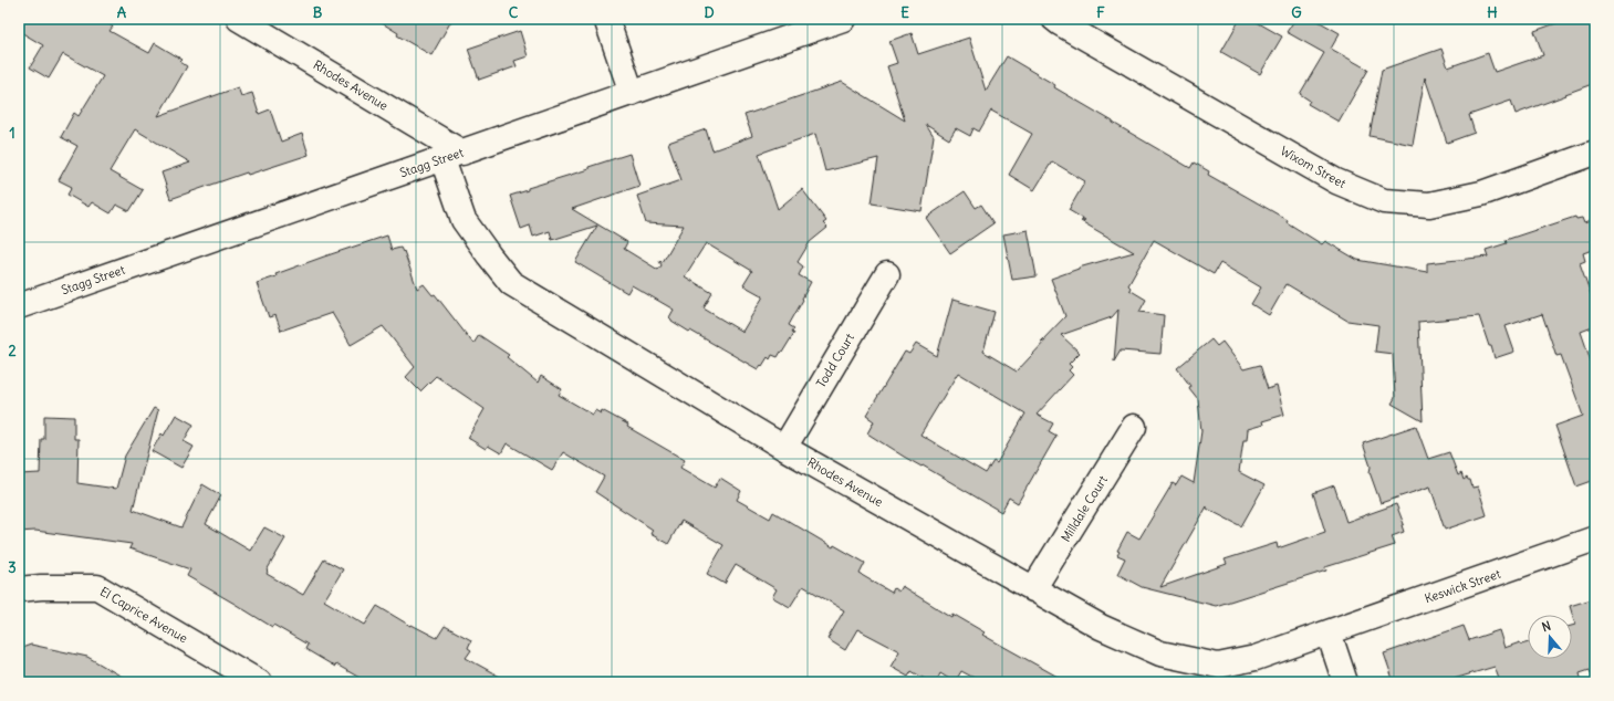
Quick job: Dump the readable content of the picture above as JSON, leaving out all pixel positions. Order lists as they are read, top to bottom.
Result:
{
  "streets": {
    "street": [
      "Rhodes Avenue",
      "Stagg Street",
      "Wixom Street",
      "Todd Court",
      "Milldale Court",
      "Keswick Street",
      "El Caprice Avenue"
    ]
  },
  "crossings": [
    ["Rhodes Avenue", "Stagg Street"],
    ["Rhodes Avenue", "Todd Court"],
    ["Rhodes Avenue", "Milldale Court"],
    ["Rhodes Avenue", "Keswick Street"]
  ],
  "north": "top",
  "grid": {
    "columns": [
      "A",
      "B",
      "C",
      "D",
      "E",
      "F",
      "G",
      "H"
    ],
    "rows": ["1", "2", "3"]
  }
}
